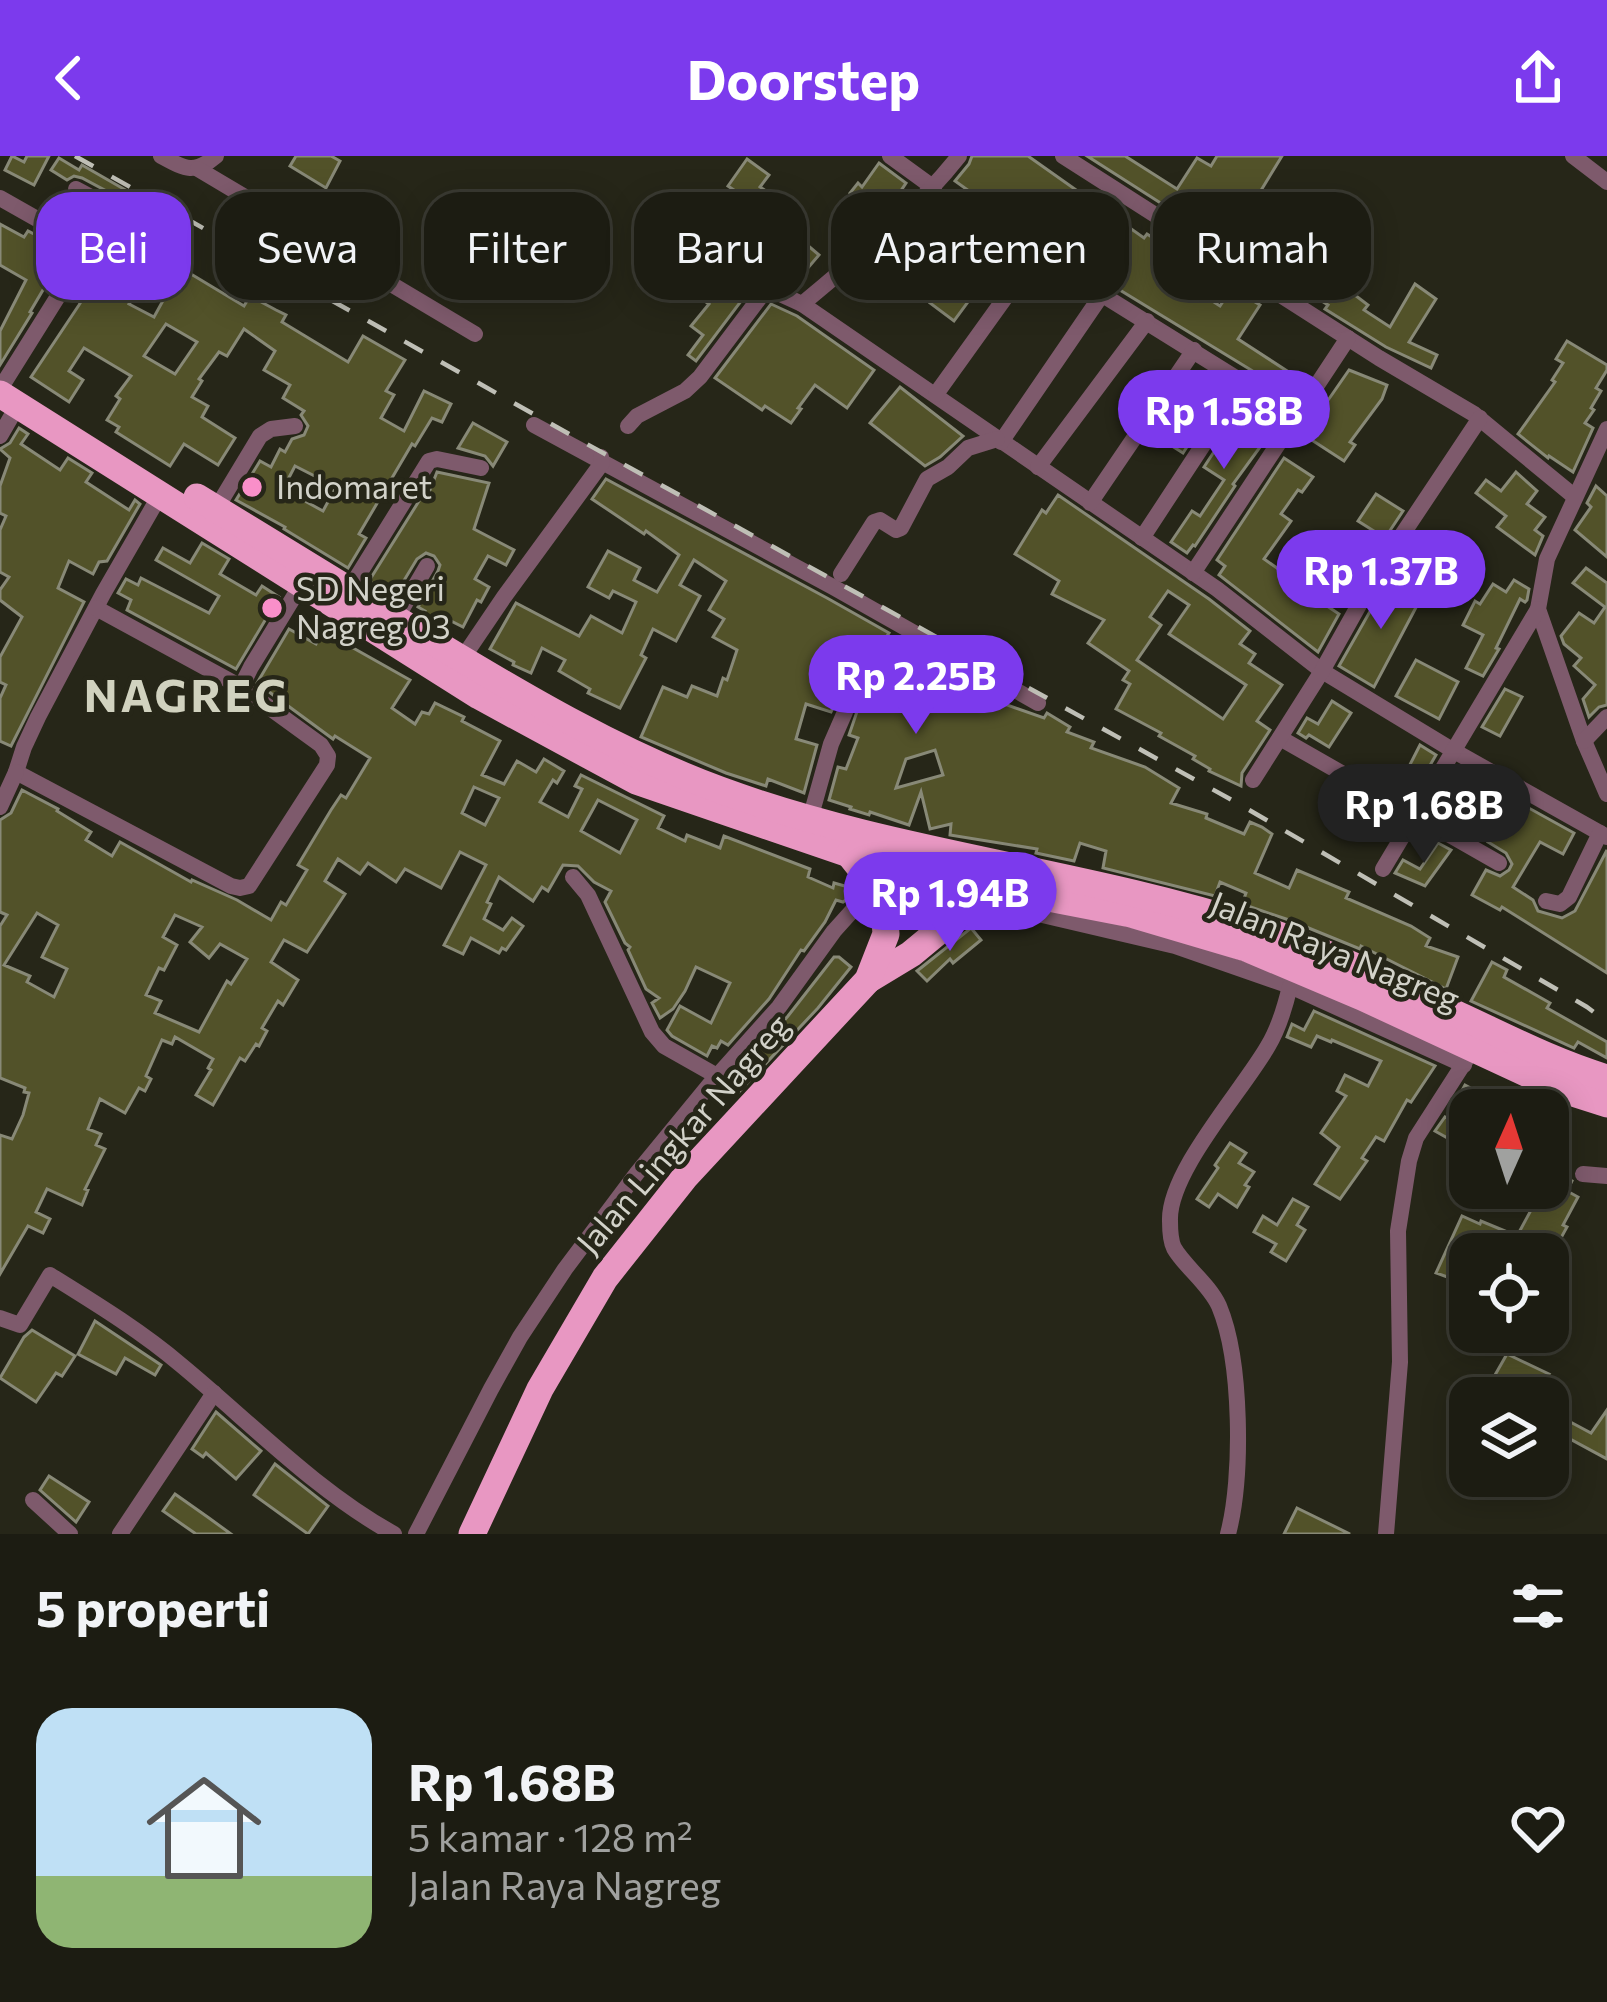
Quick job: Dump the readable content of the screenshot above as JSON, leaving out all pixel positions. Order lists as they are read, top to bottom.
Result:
{
  "streets": {
    "highway": ["Jalan Raya Nagreg", "Jalan Lingkar Nagreg"]
  },
  "districts": ["NAGREG"],
  "places": ["Indomaret", "SD Negeri Nagreg 03"],
  "north": "top",
  "page": {
    "header": "Doorstep",
    "chip": [
      "Beli",
      "Sewa",
      "Filter",
      "Baru",
      "Apartemen",
      "Rumah"
    ],
    "price": [
      "Rp 1.58B",
      "Rp 1.37B",
      "Rp 2.25B",
      "Rp 1.68B",
      "Rp 1.94B"
    ],
    "heading": "5 properti",
    "list": [
      {
        "name": "Rp 1.68B",
        "note": "5 kamar · 128 m² · Jalan Raya Nagreg"
      }
    ]
  }
}
